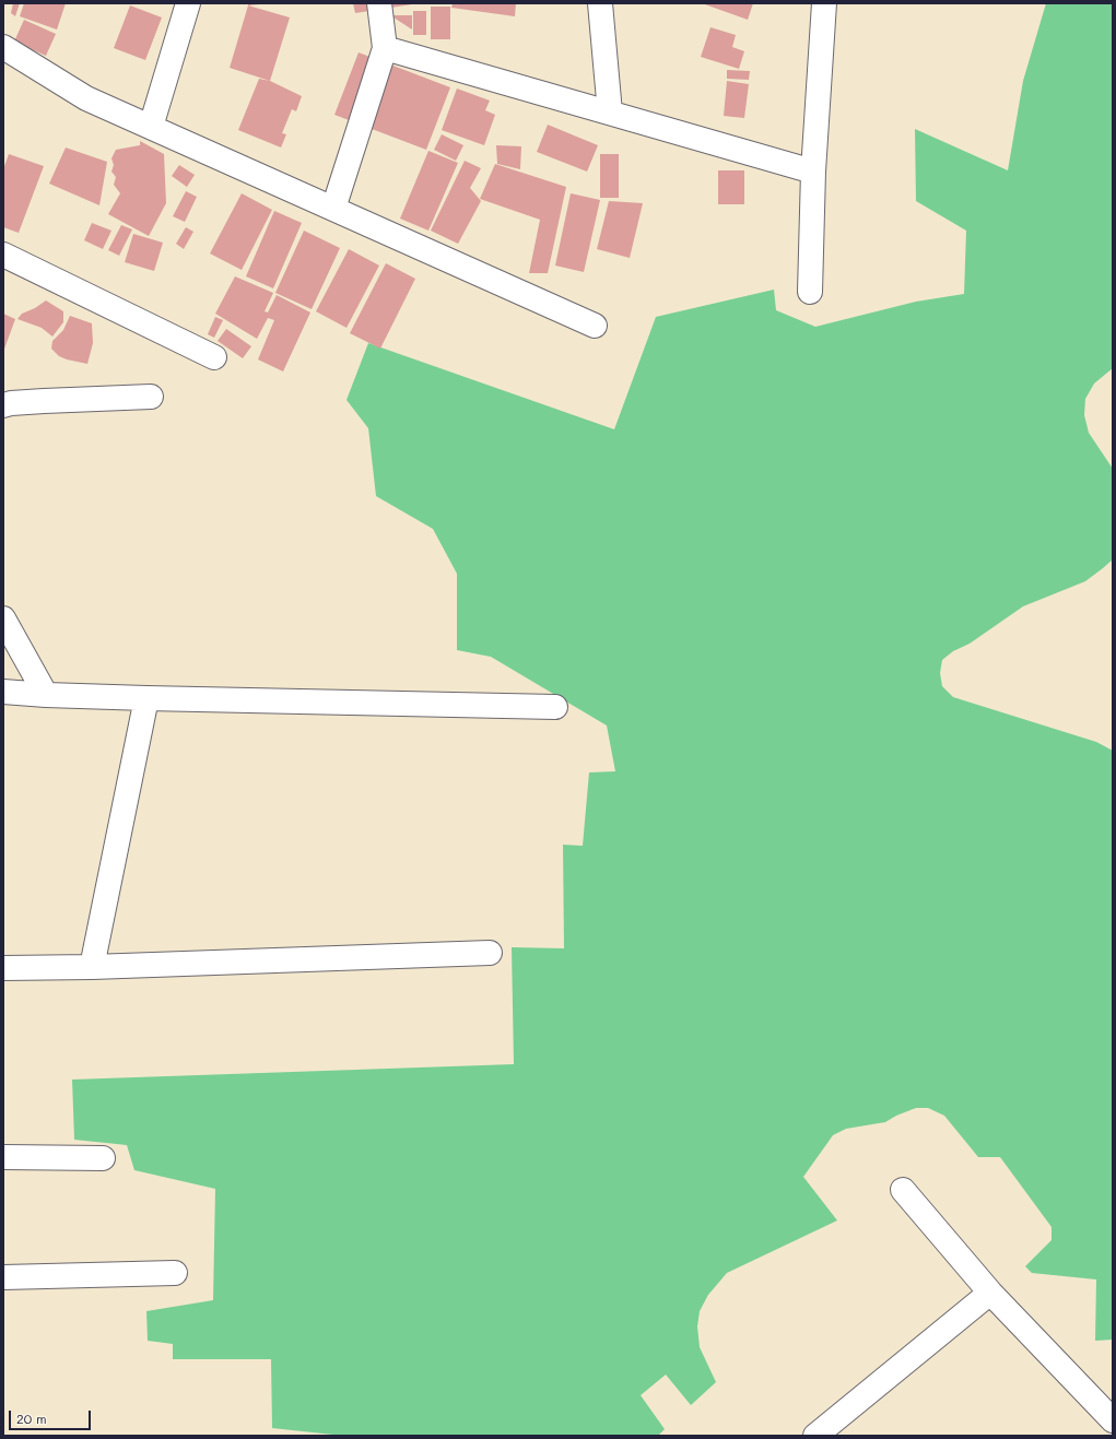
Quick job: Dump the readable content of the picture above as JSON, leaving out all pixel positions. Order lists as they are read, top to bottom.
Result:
{
  "scale_bar": "20 m"
}
